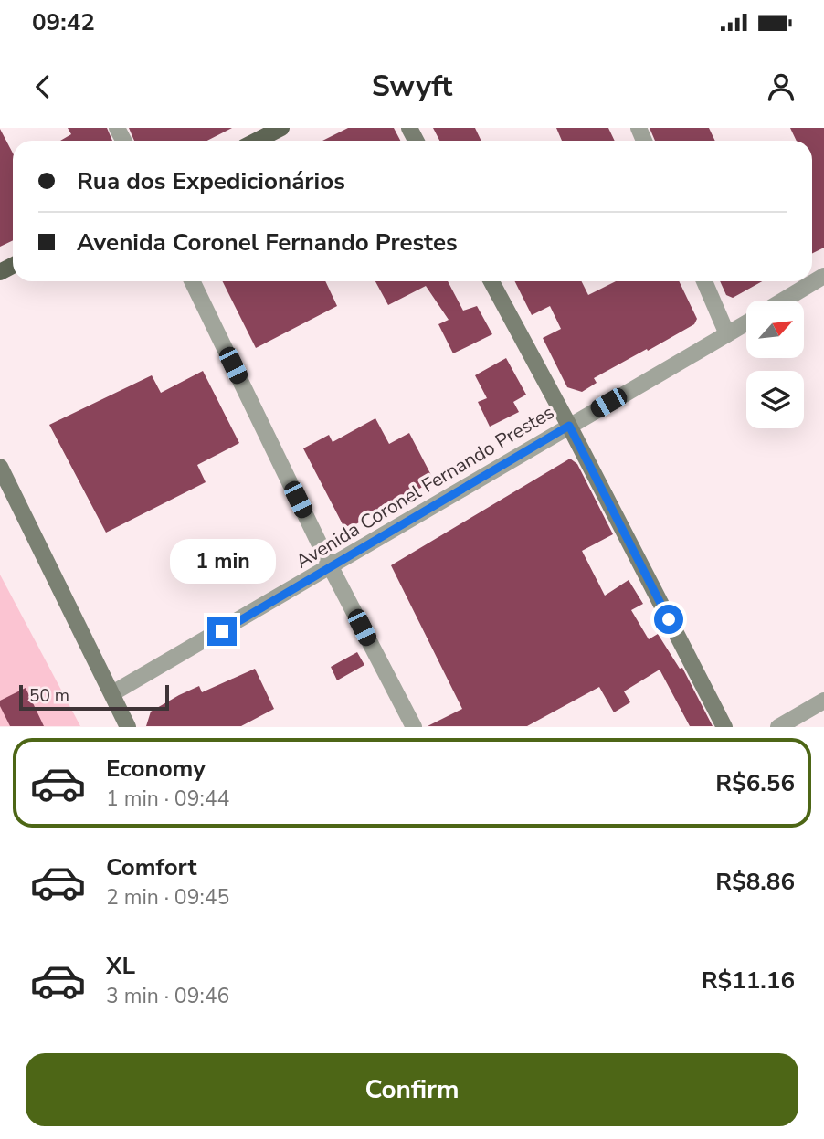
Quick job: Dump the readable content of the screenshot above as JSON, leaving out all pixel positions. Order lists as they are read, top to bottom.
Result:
{
  "streets": {
    "street": ["Avenida Coronel Fernando Prestes"]
  },
  "scale_bar": "50 m",
  "north": "top right",
  "page": {
    "status": "09:42",
    "header": "Swyft",
    "banner": ["Rua dos Expedicionários", "Avenida Coronel Fernando Prestes"],
    "bubble": "1 min",
    "scale": "50 m",
    "list": [
      {
        "name": "Economy",
        "note": "1 min · 09:44",
        "value": "R$6.56"
      },
      {
        "name": "Comfort",
        "note": "2 min · 09:45",
        "value": "R$8.86"
      },
      {
        "name": "XL",
        "note": "3 min · 09:46",
        "value": "R$11.16"
      }
    ],
    "buttons": "Confirm"
  }
}
